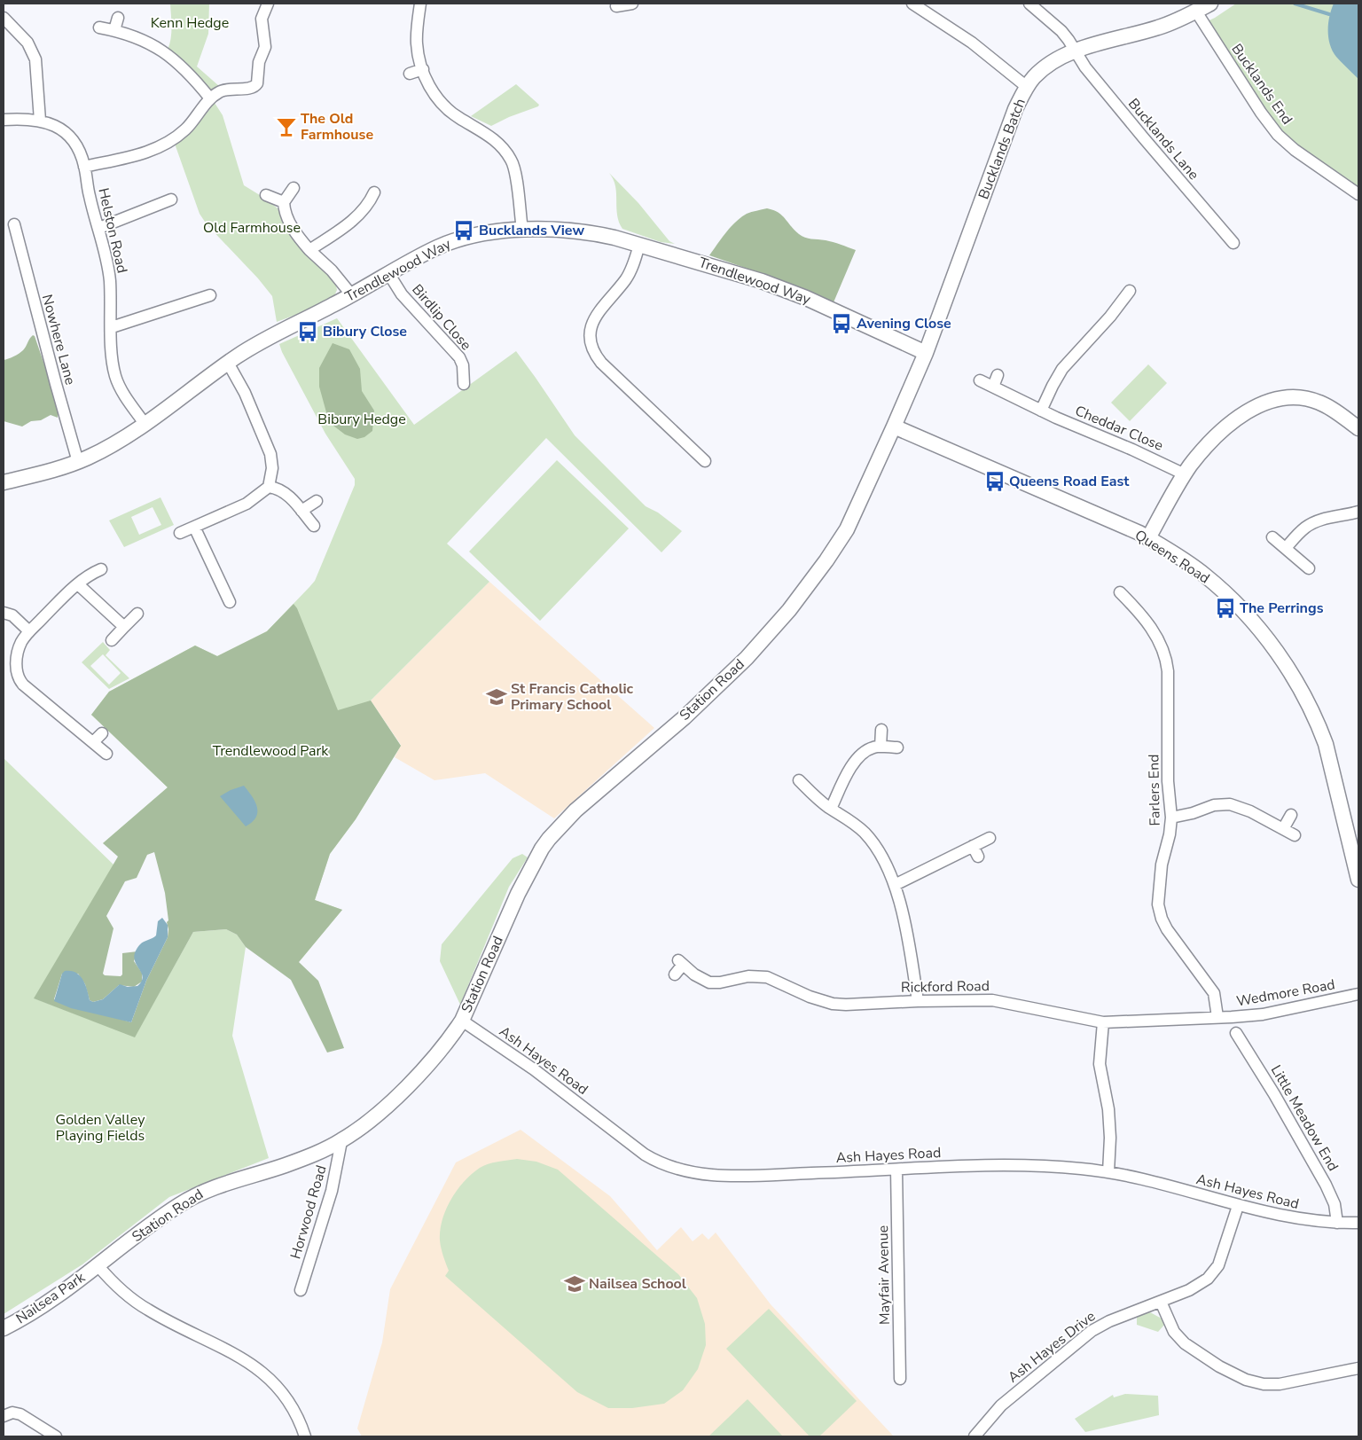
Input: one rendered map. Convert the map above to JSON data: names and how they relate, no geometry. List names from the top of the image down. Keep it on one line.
{"streets":{"street":["Bucklands End","Bucklands Lane","Bucklands Batch","Helston Road","Trendlewood Way","Birdlip Close","Nowhere Lane","Cheddar Close","Queens Road","Station Road","Farlers End","Rickford Road","Wedmore Road","Ash Hayes Road","Little Meadow End","Horwood Road","Mayfair Avenue","Nailsea Park","Ash Hayes Drive"]},"crossings":[["Bucklands End","Bucklands Batch"],["Bucklands Lane","Bucklands Batch"],["Bucklands Batch","Trendlewood Way"],["Bucklands Batch","Station Road"],["Helston Road","Trendlewood Way"],["Trendlewood Way","Birdlip Close"],["Trendlewood Way","Nowhere Lane"],["Trendlewood Way","Station Road"],["Queens Road","Station Road"],["Station Road","Ash Hayes Road"],["Station Road","Horwood Road"],["Station Road","Nailsea Park"],["Farlers End","Rickford Road"],["Farlers End","Wedmore Road"],["Rickford Road","Wedmore Road"],["Ash Hayes Road","Little Meadow End"],["Ash Hayes Road","Mayfair Avenue"],["Ash Hayes Road","Ash Hayes Drive"]],"parks":["Kenn Hedge","Old Farmhouse","Bibury Hedge","Trendlewood Park","Golden Valley Playing Fields"],"places":{"bar":["The Old Farmhouse"],"bus stop":["Bucklands View","Avening Close","Bibury Close","Queens Road East","The Perrings"],"school or university":["St Francis Catholic Primary School","Nailsea School"]}}
